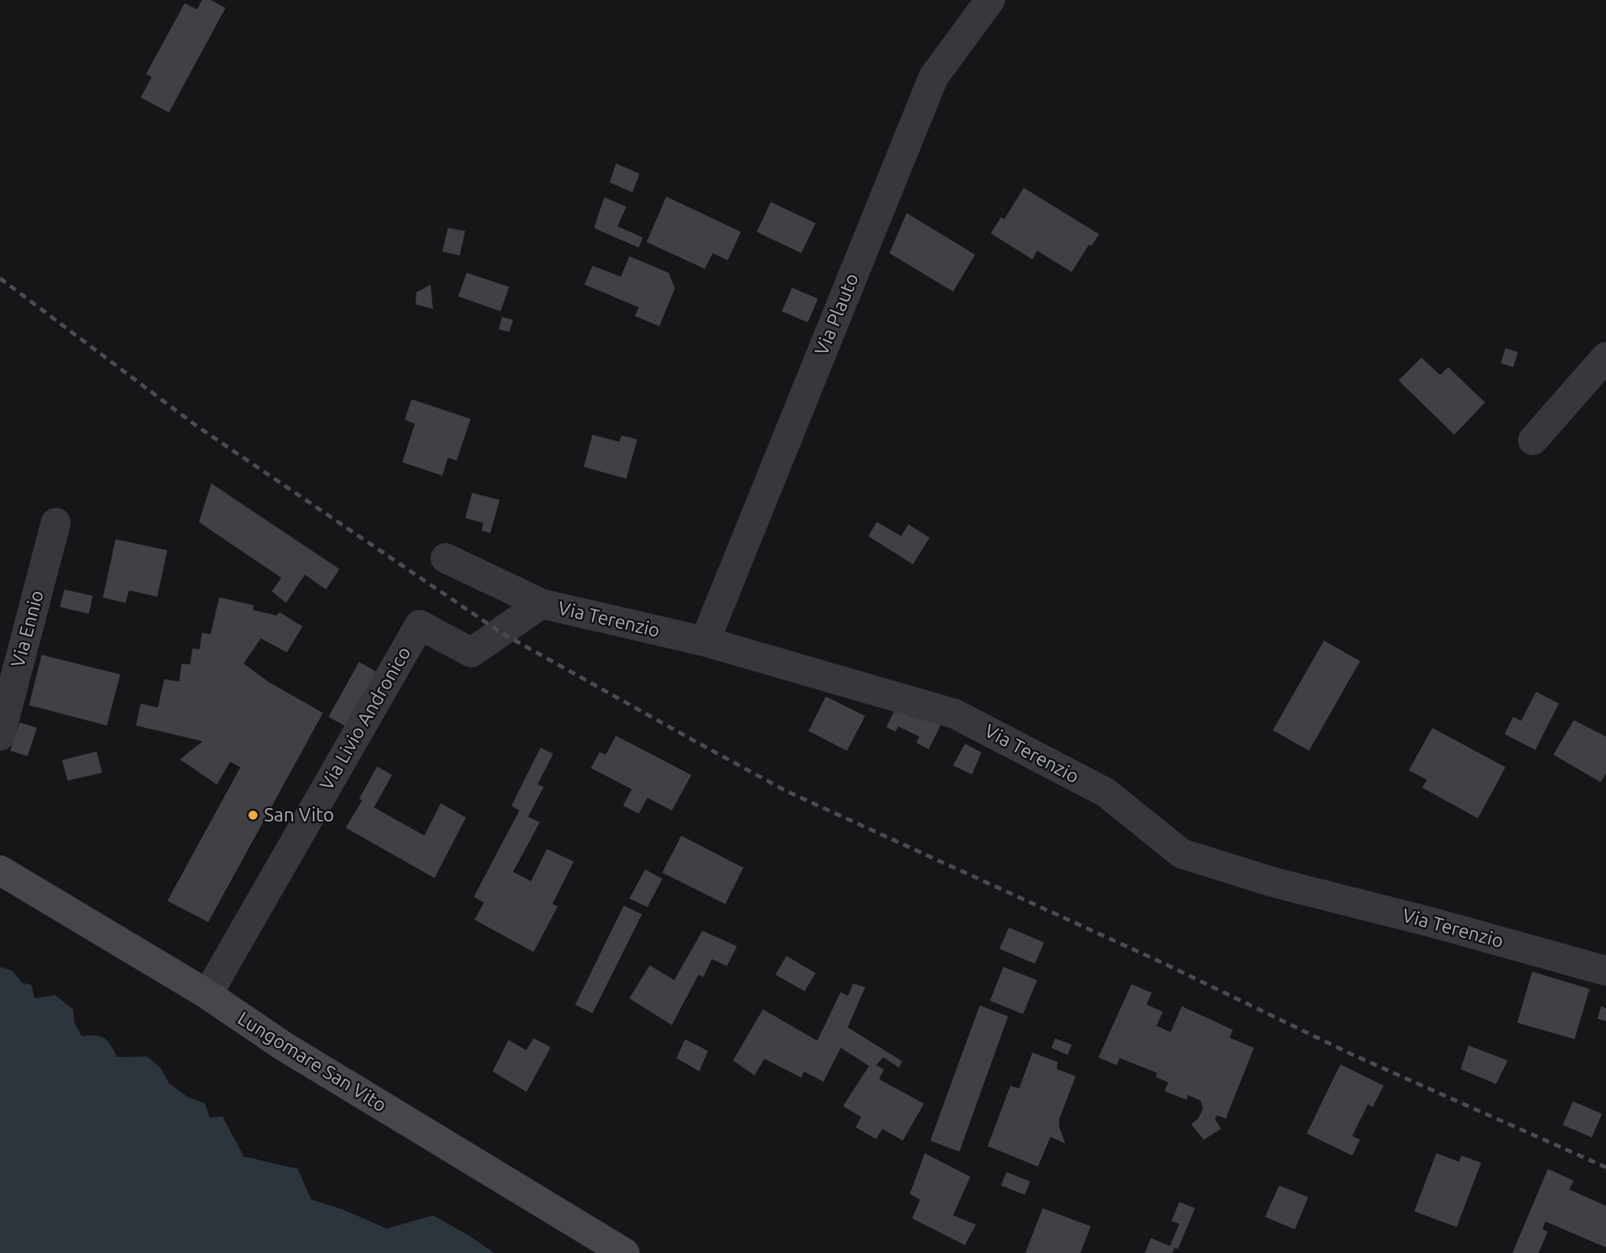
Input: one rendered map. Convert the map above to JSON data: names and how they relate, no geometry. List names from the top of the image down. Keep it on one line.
{"streets":{"main road":["Lungomare San Vito"],"street":["Via Plauto","Via Terenzio","Via Ennio","Via Livio Andronico"]},"crossings":[["Via Plauto","Via Terenzio"],["Via Terenzio","Via Livio Andronico"],["Via Livio Andronico","Lungomare San Vito"]],"places":["San Vito"]}
